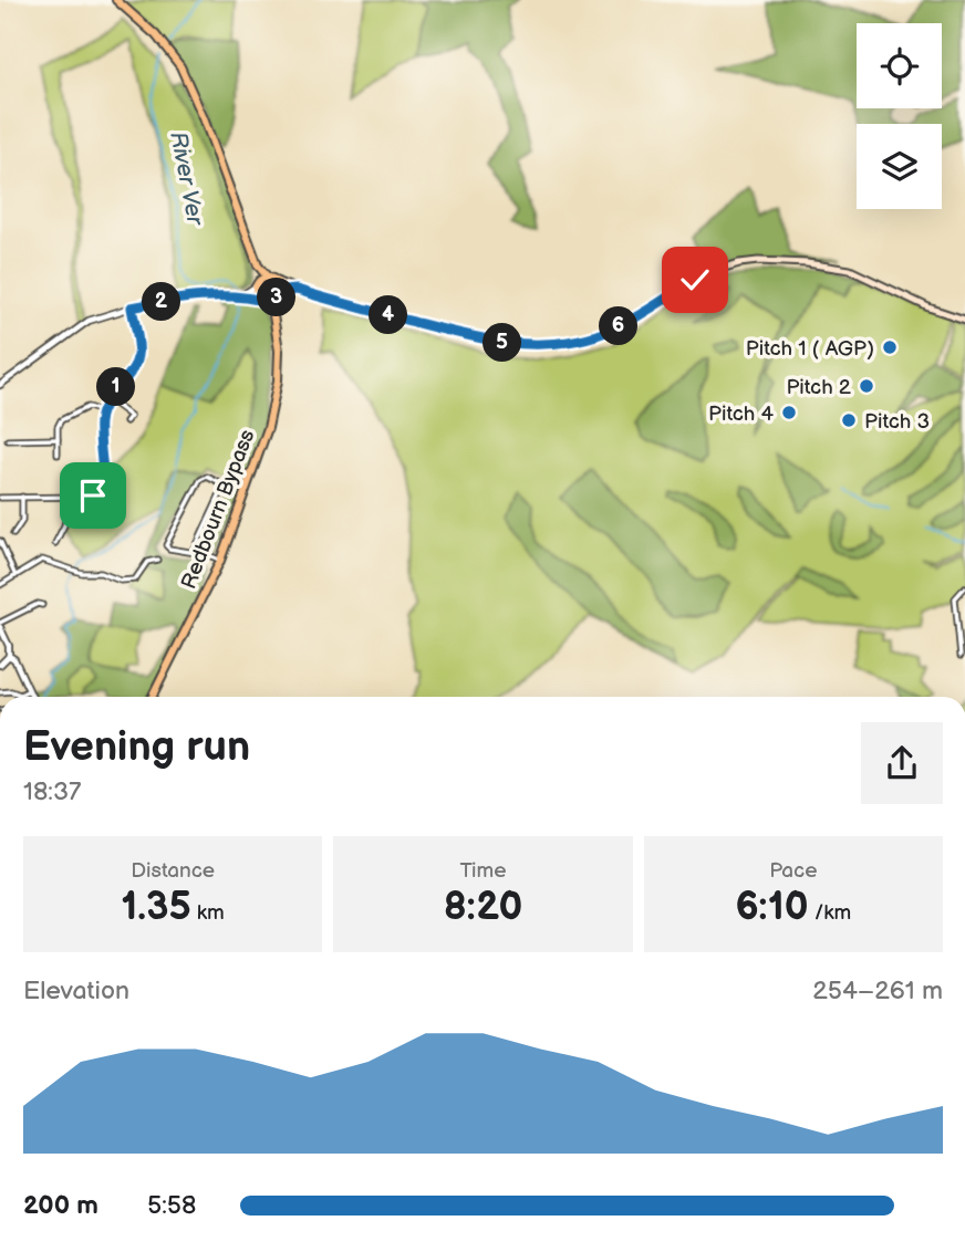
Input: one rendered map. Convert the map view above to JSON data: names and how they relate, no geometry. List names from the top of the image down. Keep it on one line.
{"streets":{"main road":["Redbourn Bypass"]},"water":["River Ver"],"places":["Pitch 1 ( AGP)","Pitch 2","Pitch 4","Pitch 3"],"page":{"pins":["3","2","4","6","5","1"],"heading":["Evening run","18:37"],"stats":[["Distance","1.35 km"],["Time","8:20"],["Pace","6:10 /km"]],"chart":["Elevation","254–261 m"],"list":[{"name":"200 m","note":"5:58"}]}}
